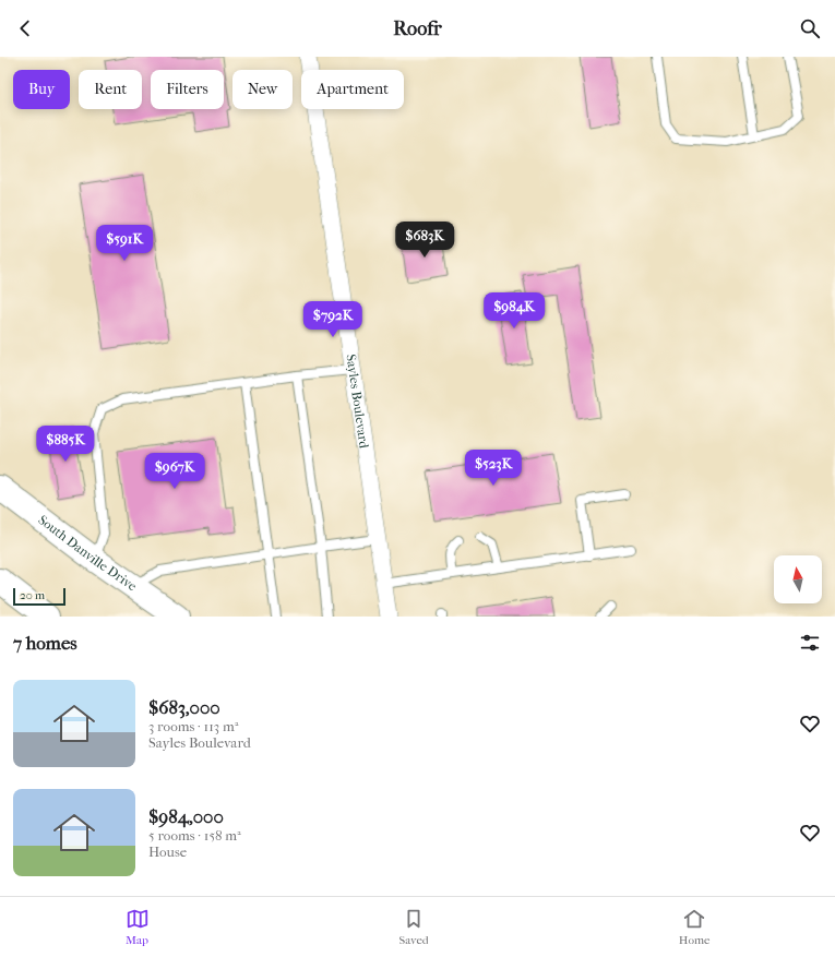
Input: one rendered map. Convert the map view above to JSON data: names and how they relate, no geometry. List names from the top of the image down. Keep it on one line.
{"streets":{"main road":["South Danville Drive"],"street":["Sayles Boulevard"]},"scale_bar":"20 m","north":"top","page":{"header":"Roofr","chip":["Buy","Rent","Filters","New","Apartment"],"price":["$683K","$591K","$984K","$792K","$885K","$523K","$967K"],"scale":"20 m","heading":"7 homes","list":[{"name":"$683,000","note":"3 rooms · 113 m² · Sayles Boulevard"},{"name":"$984,000","note":"5 rooms · 158 m² · House"}],"tabs":["Map","Saved","Home"]}}
